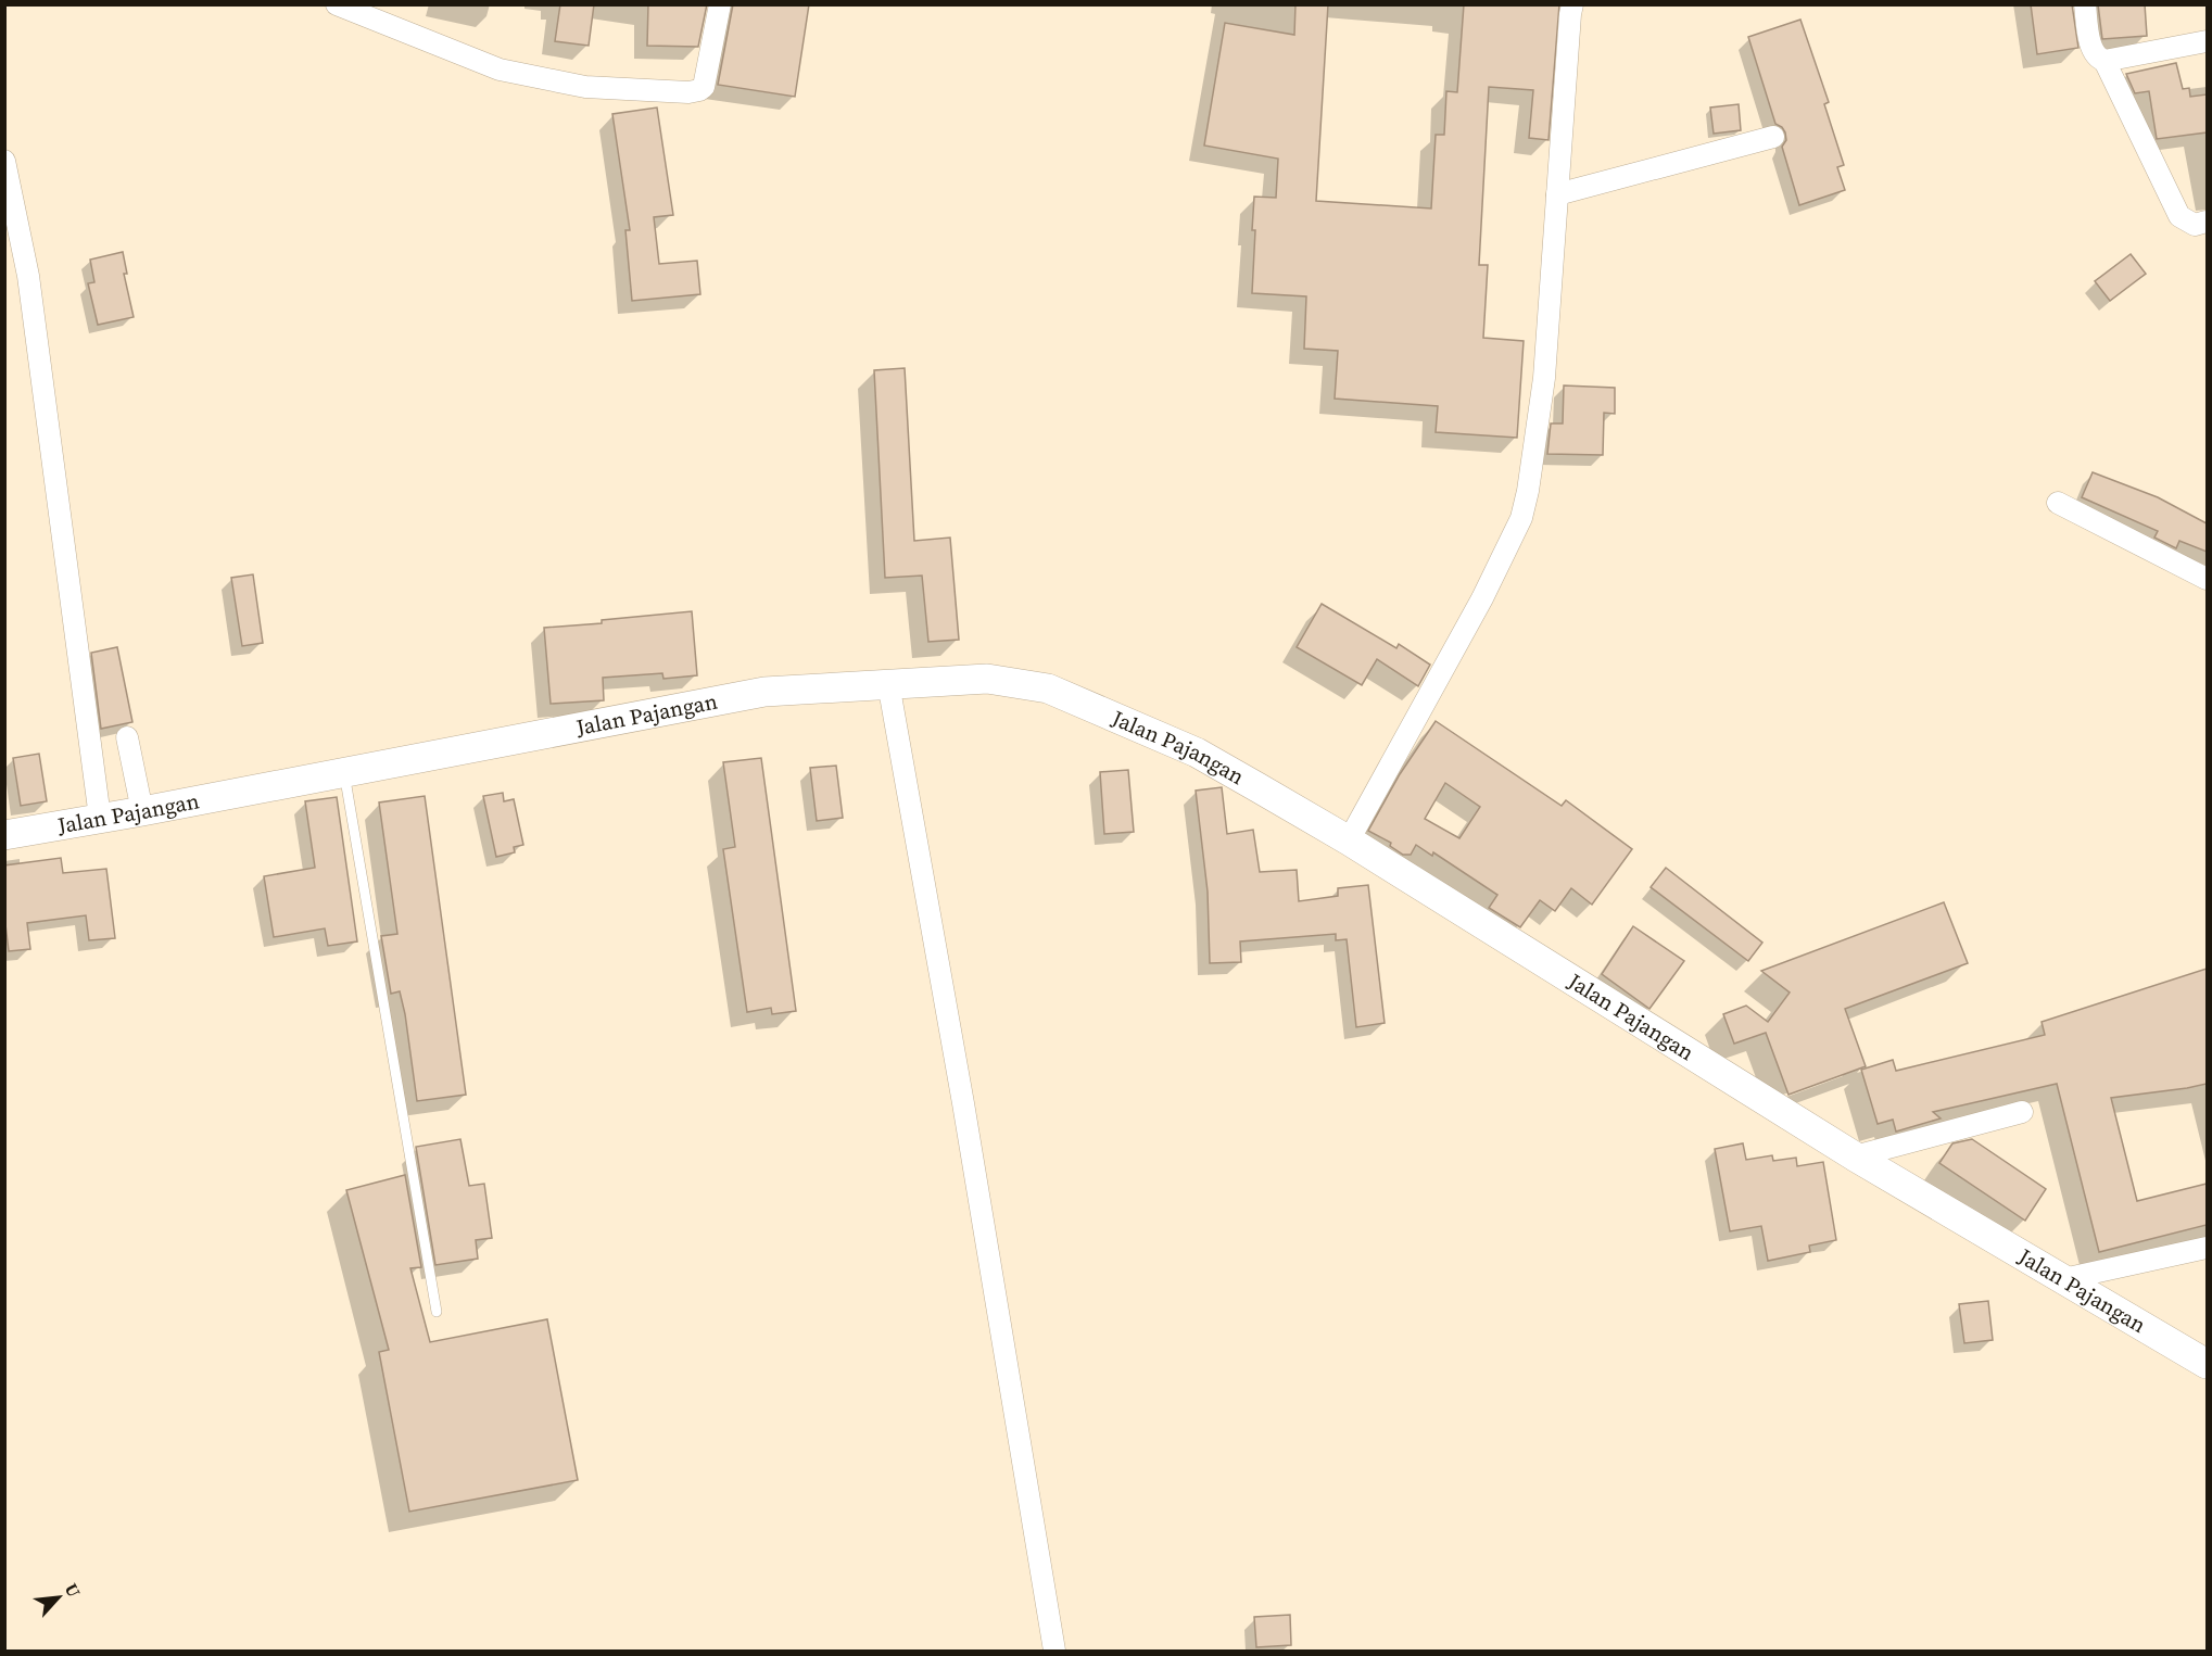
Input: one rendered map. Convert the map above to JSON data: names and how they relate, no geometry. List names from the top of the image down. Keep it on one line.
{"streets":{"main road":["Jalan Pajangan"]},"north":"top right"}
